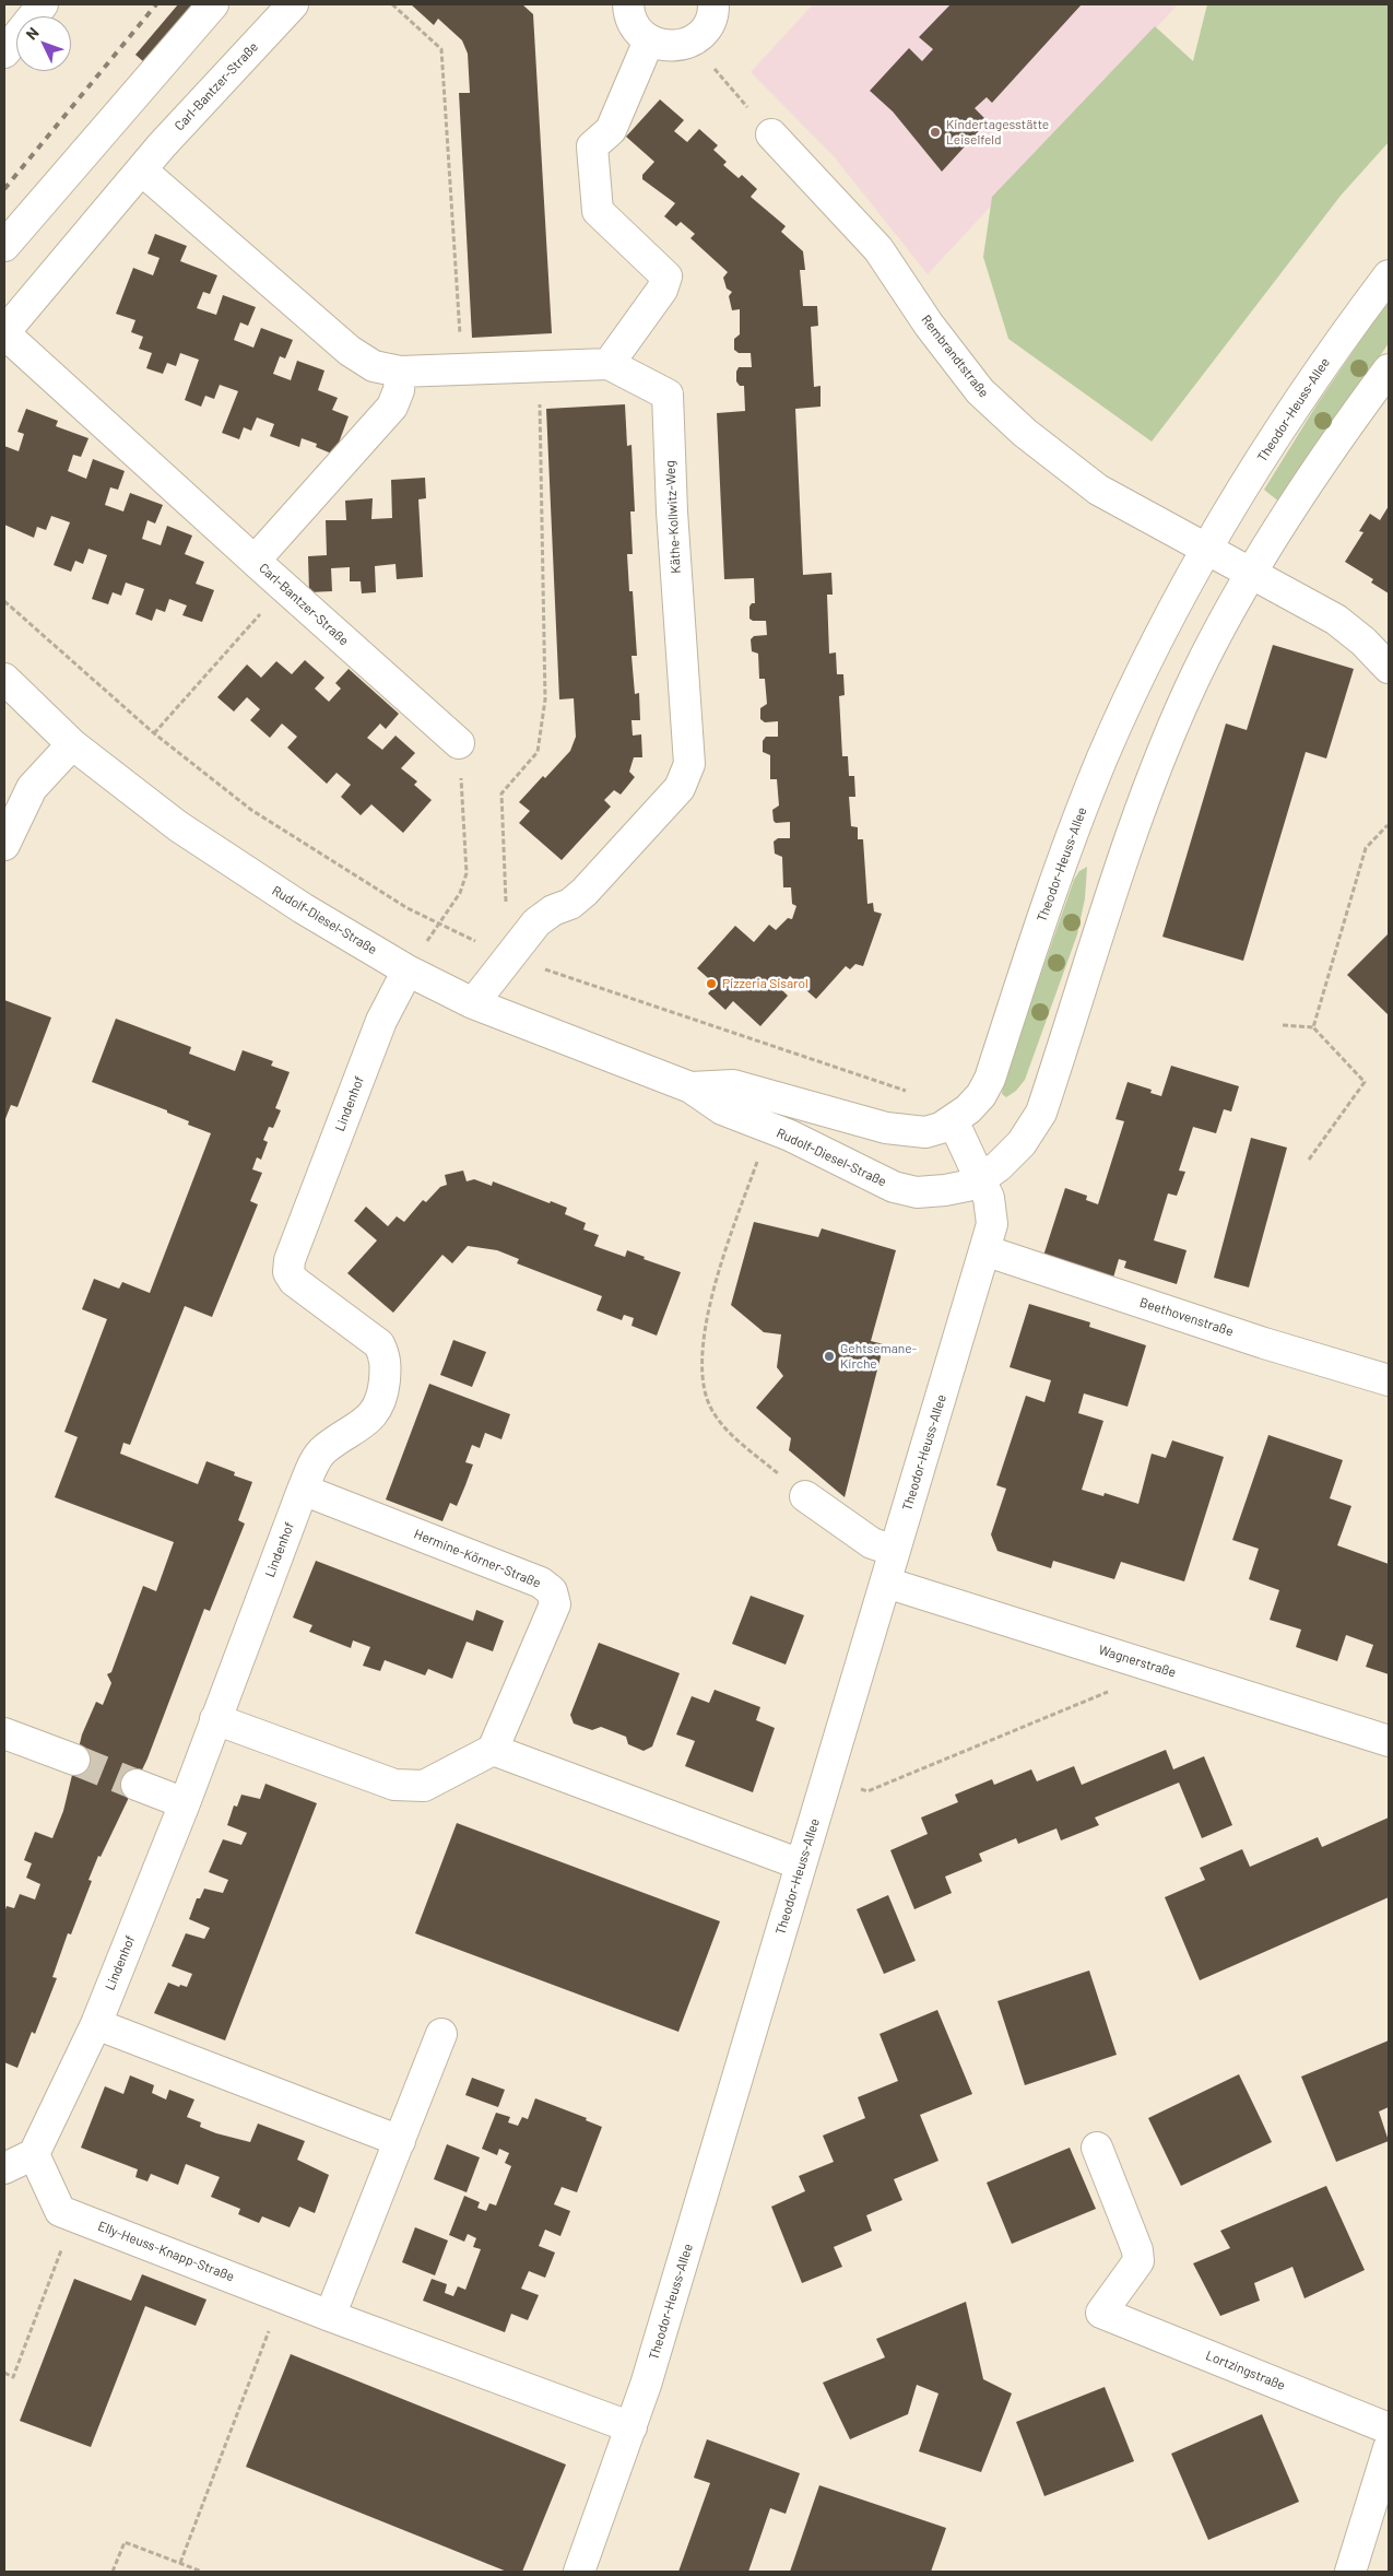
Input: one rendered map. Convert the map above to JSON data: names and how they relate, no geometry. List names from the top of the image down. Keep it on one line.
{"streets":{"street":["Carl-Bantzer-Straße","Rembrandtstraße","Theodor-Heuss-Allee","Käthe-Kollwitz-Weg","Rudolf-Diesel-Straße","Lindenhof","Beethovenstraße","Hermine-Körner-Straße","Wagnerstraße","Elly-Heuss-Knapp-Straße","Lortzingstraße"]},"crossings":[["Rembrandtstraße","Theodor-Heuss-Allee"],["Theodor-Heuss-Allee","Rudolf-Diesel-Straße"],["Theodor-Heuss-Allee","Beethovenstraße"],["Theodor-Heuss-Allee","Wagnerstraße"],["Theodor-Heuss-Allee","Elly-Heuss-Knapp-Straße"],["Käthe-Kollwitz-Weg","Rudolf-Diesel-Straße"],["Rudolf-Diesel-Straße","Lindenhof"],["Lindenhof","Hermine-Körner-Straße"],["Lindenhof","Elly-Heuss-Knapp-Straße"]],"places":["Kindertagesstätte Leiselfeld","Pizzeria Sisarol","Gehtsemane- Kirche"],"north":"top left"}
